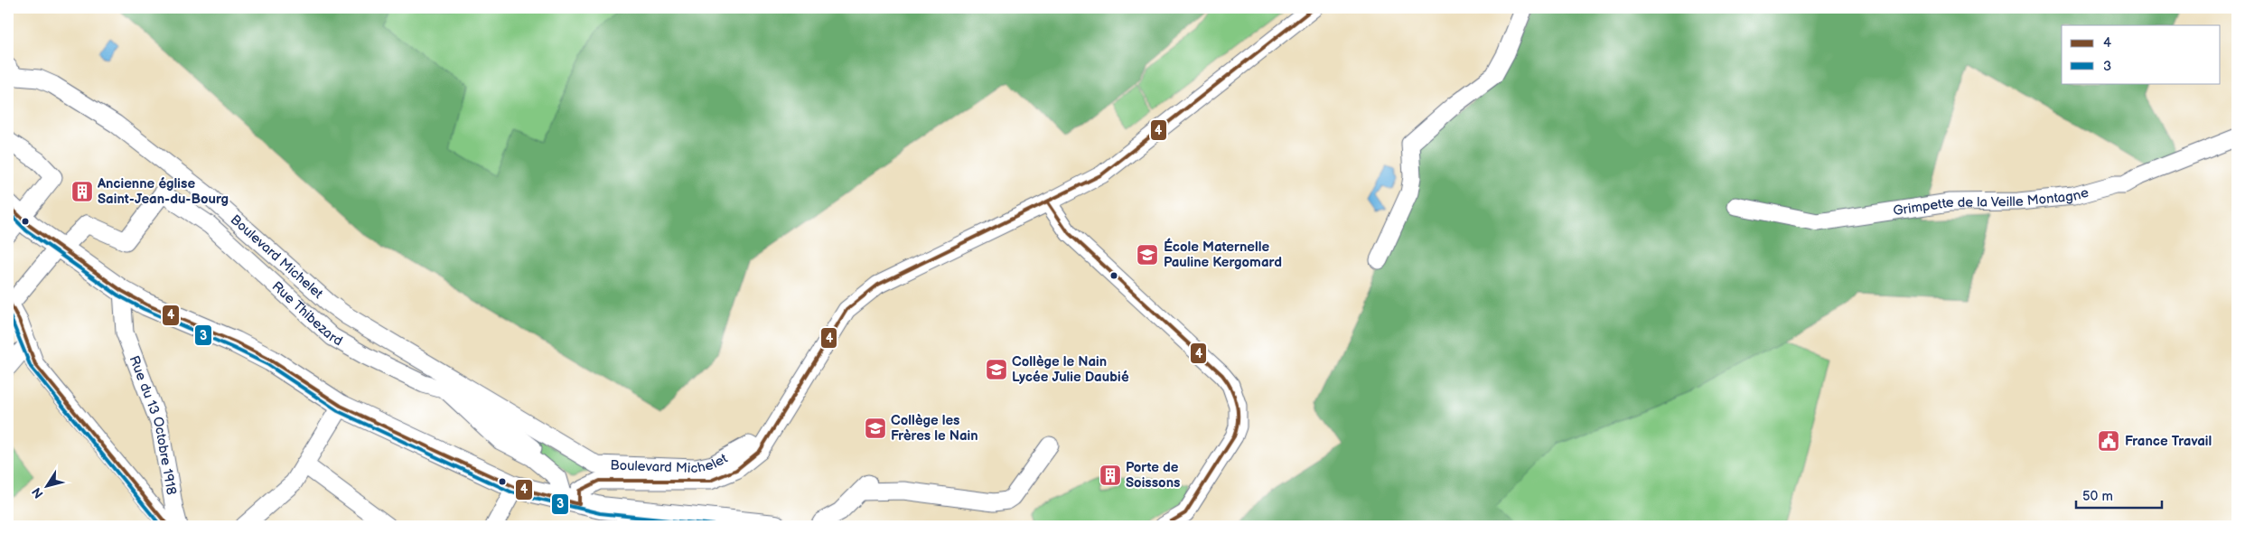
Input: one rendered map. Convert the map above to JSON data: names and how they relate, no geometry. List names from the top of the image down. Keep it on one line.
{"streets":{"street":["Grimpette de la Veille Montagne","Boulevard Michelet","Rue Thibezard","Rue du 13 Octobre 1918"]},"crossings":[["Boulevard Michelet","Rue Thibezard"]],"places":{"building":["Ancienne église Saint-Jean-du-Bourg","Porte de Soissons"],"school or university":["École Maternelle Pauline Kergomard","Collège le Nain Lycée Julie Daubié","Collège les Frères le Nain"],"public building":["France Travail"]},"lines":["transit line 4","transit line 3"],"legend":["4","3"],"scale_bar":"50 m","north":"bottom left"}
